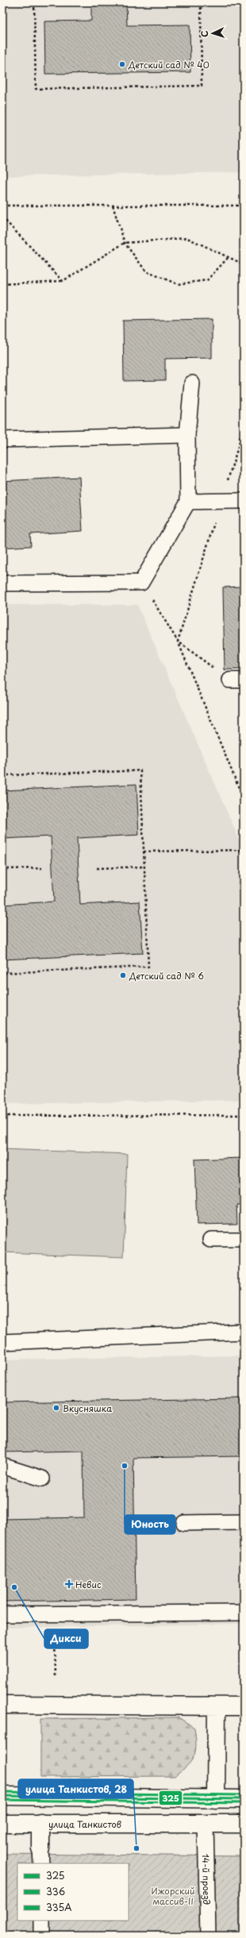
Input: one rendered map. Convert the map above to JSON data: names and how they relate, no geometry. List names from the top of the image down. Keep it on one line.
{"streets":{"main road":["улица Танкистов"],"lane":["14-й проезд"]},"crossings":[["улица Танкистов","14-й проезд"]],"parks":["Ижорский массив-II"],"places":{"other":["Детский сад № 40","Детский сад № 6","Вкусняшка","Юность","Дикси","улица Танкистов, 28"],"health":["Невис"]},"lines":["transit line 335А","transit line 325","transit line 336"],"legend":["325","336","335А"],"north":"left"}
